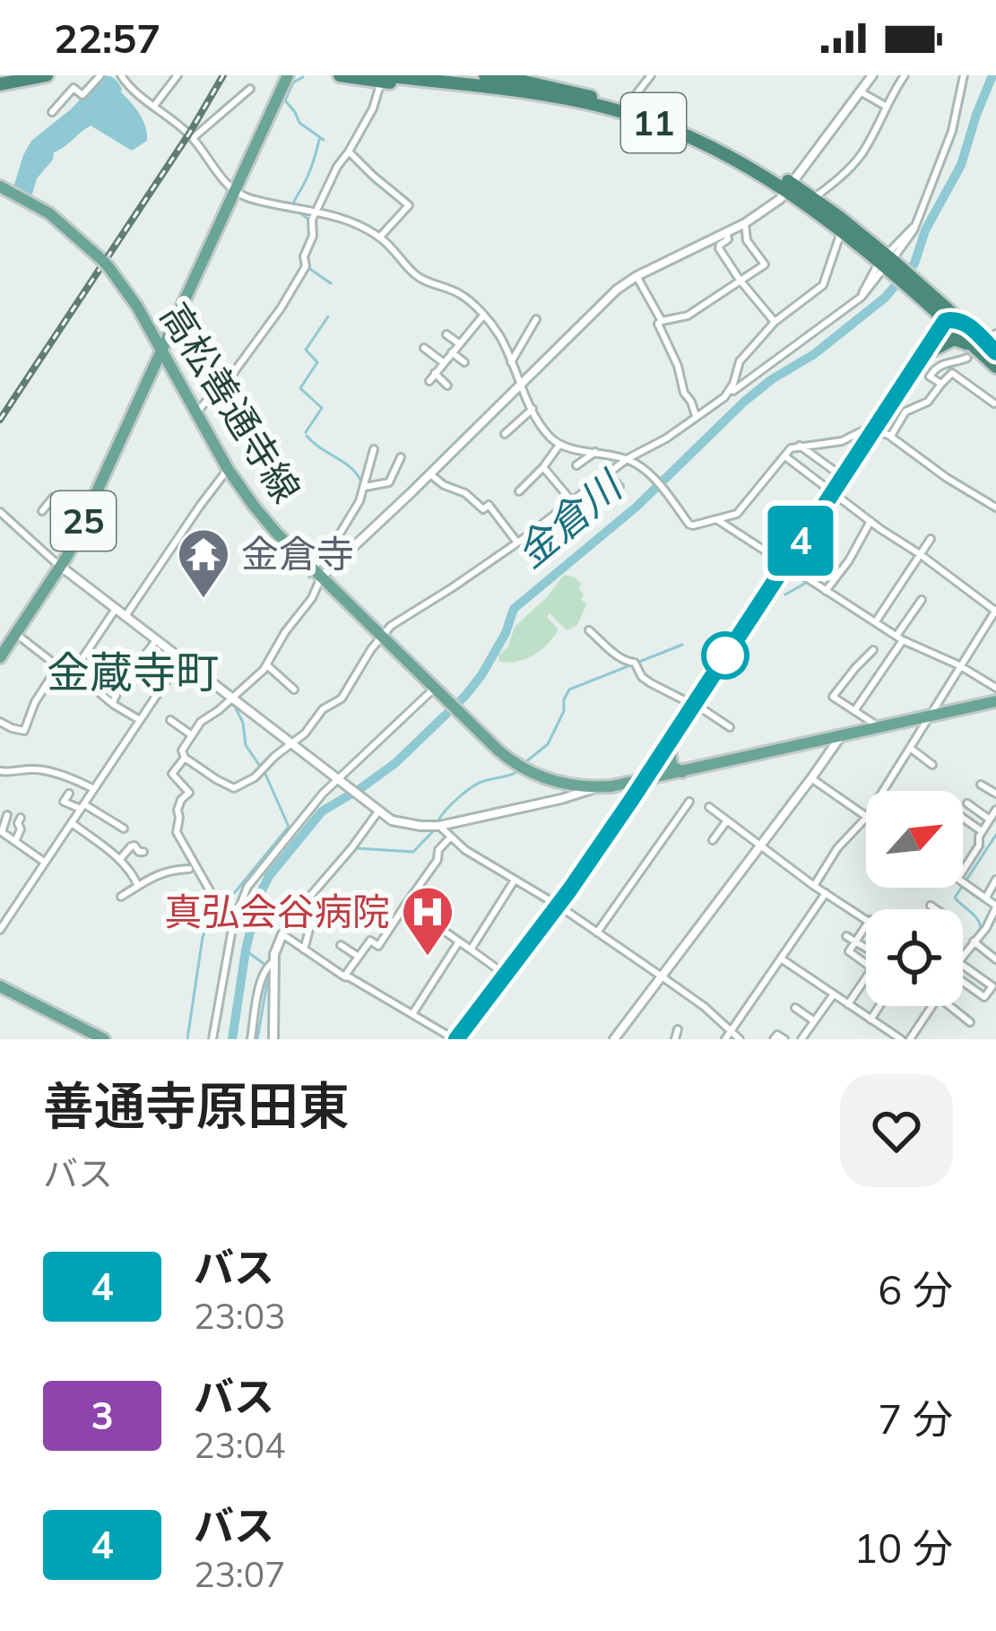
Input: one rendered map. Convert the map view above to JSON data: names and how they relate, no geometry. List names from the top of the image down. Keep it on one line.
{"streets":{"highway":["11"],"main road":["高松善通寺線","25"]},"crossings":[["高松善通寺線","25"]],"districts":["金蔵寺町"],"water":["金倉川"],"places":{"temple":["金倉寺"],"hospital":["真弘会谷病院"]},"lines":["bus line 4"],"north":"top right","page":{"status":"22:57","on_map":"4","heading":["善通寺原田東","バス"],"list":[{"mark":"4","name":"バス","note":"23:03","value":"6 分"},{"mark":"3","name":"バス","note":"23:04","value":"7 分"},{"mark":"4","name":"バス","note":"23:07","value":"10 分"}]}}
